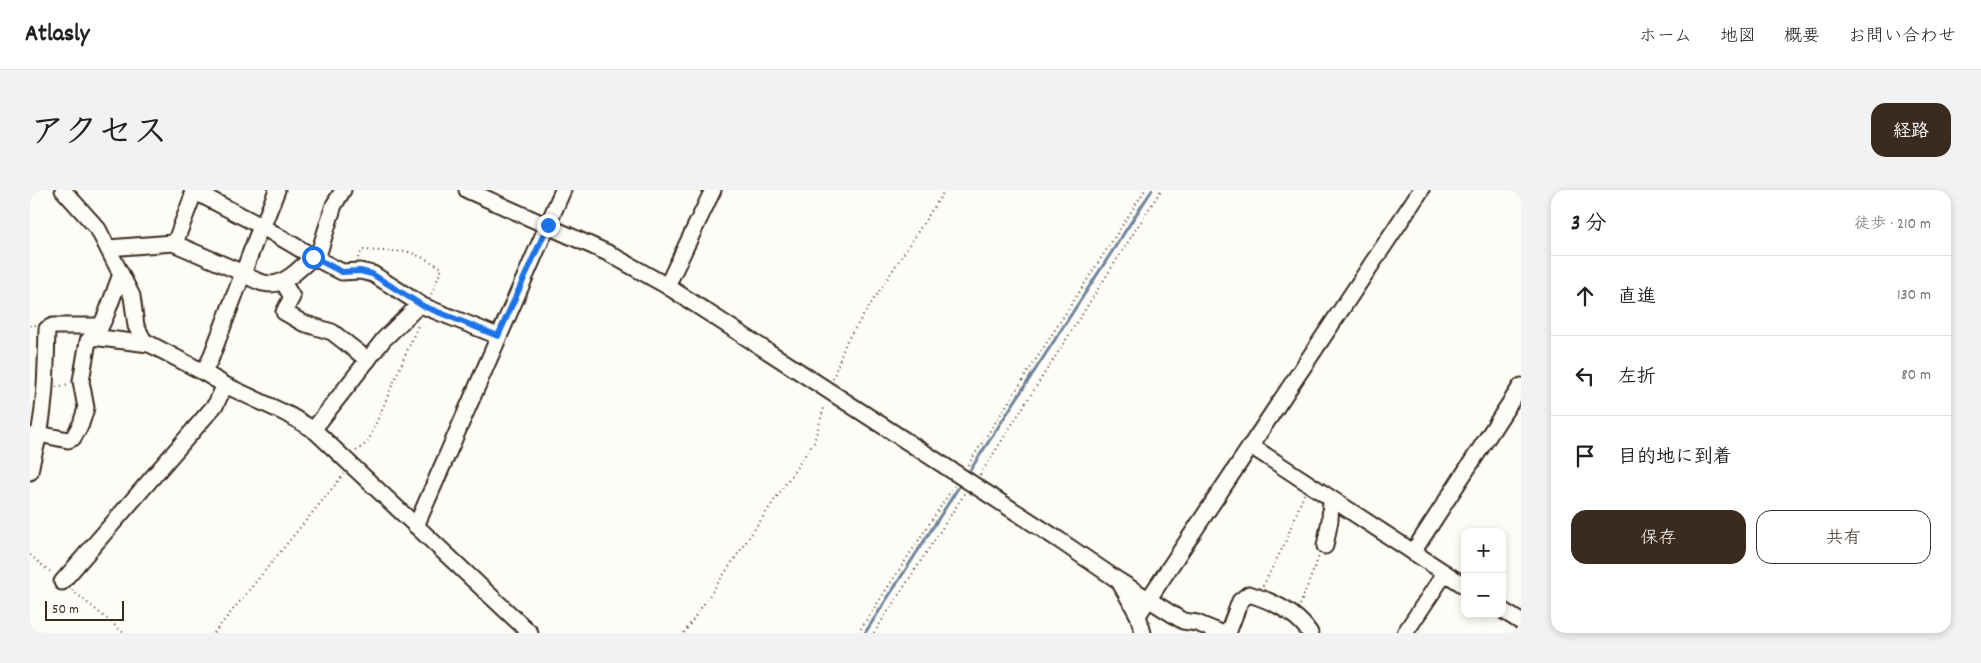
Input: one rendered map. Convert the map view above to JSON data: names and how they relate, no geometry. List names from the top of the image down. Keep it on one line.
{"scale_bar":"50 m","page":{"header":"Atlasly","nav":["ホーム","地図","概要","お問い合わせ"],"title":"アクセス","buttons":["経路",["保存","共有"]],"heading":["3 分","徒歩 · 210 m"],"list":[["直進","130 m"],["左折","80 m"],"目的地に到着"],"map_buttons":["+","−"],"scale":"50 m"}}
